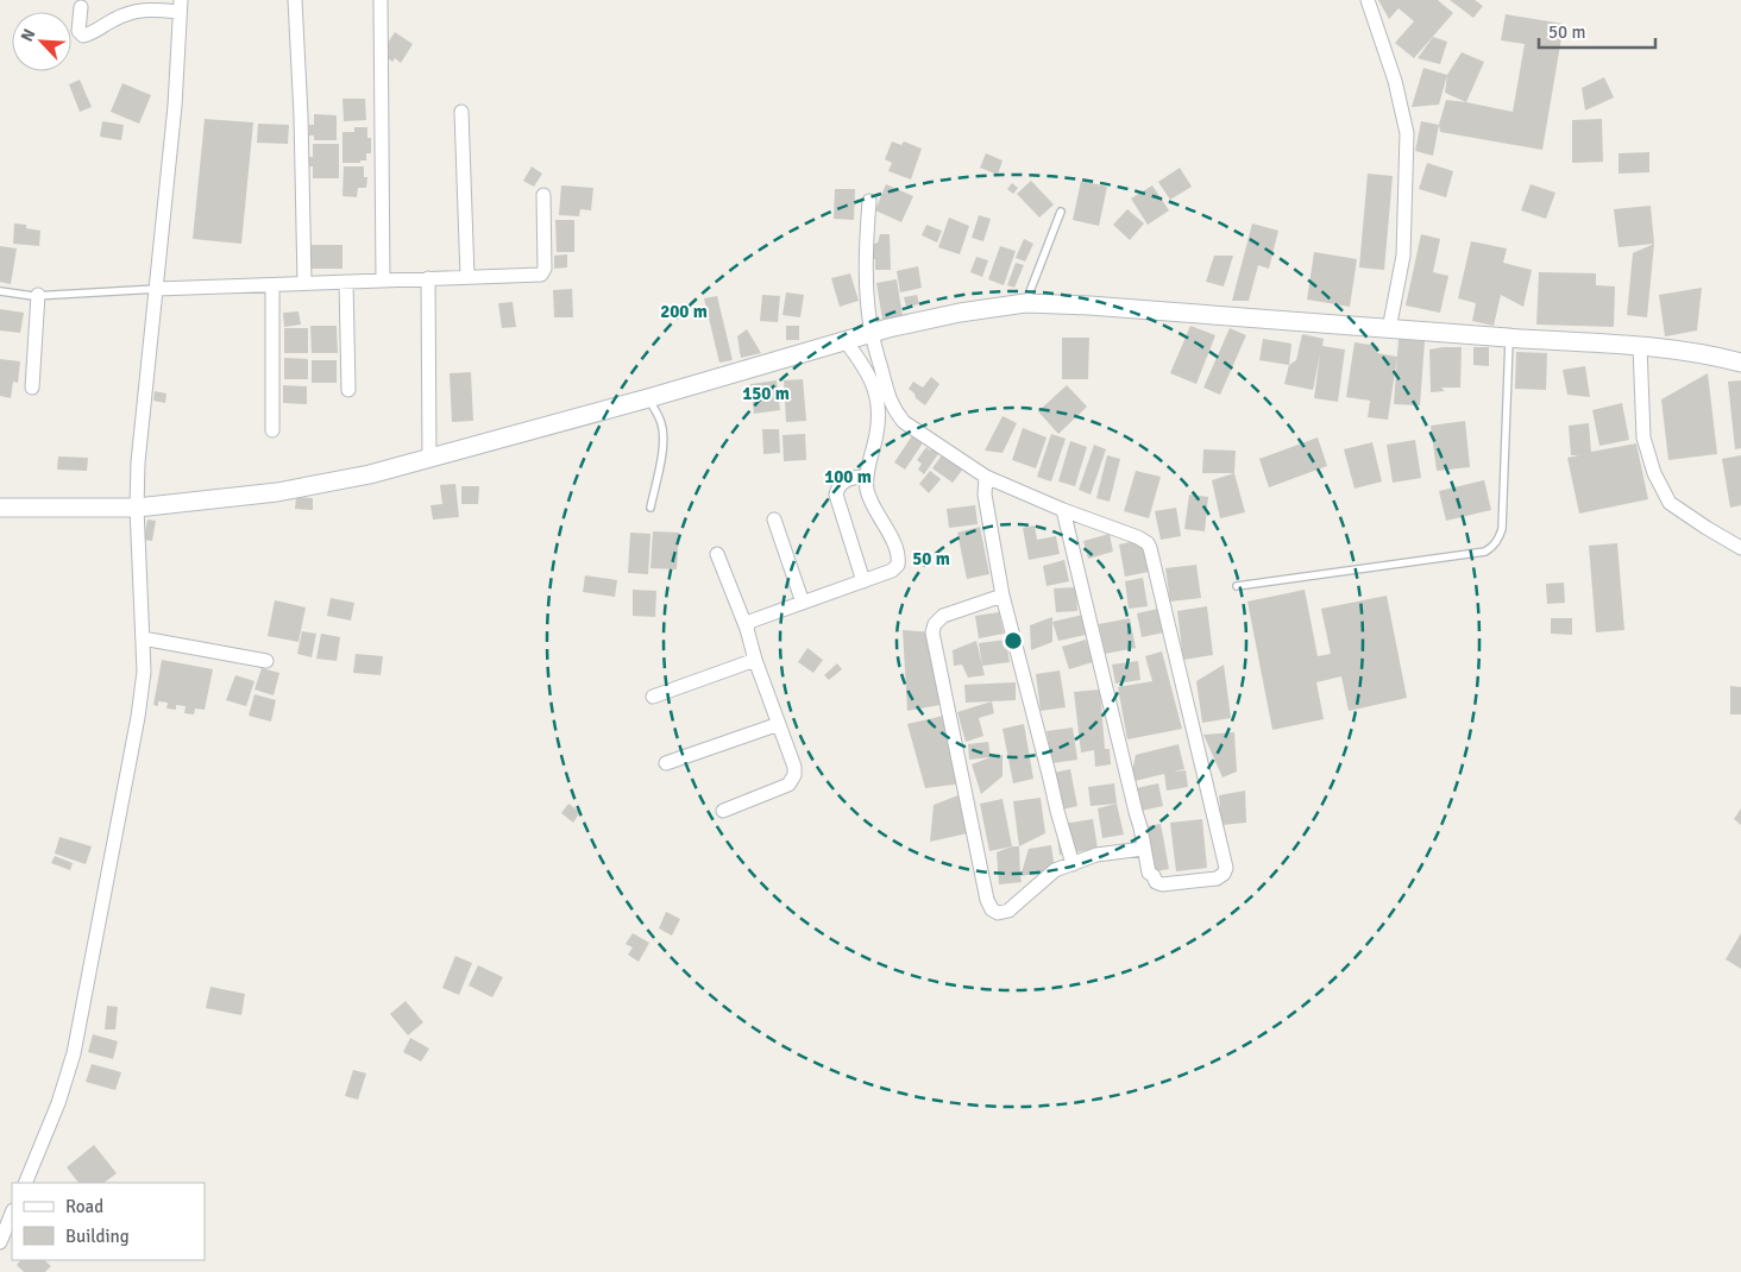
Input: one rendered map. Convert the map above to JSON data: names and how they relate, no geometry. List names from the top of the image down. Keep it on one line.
{"legend":["Road","Building"],"scale_bar":"50 m","north":"top left","rings":["200 m","150 m","100 m","50 m"]}
